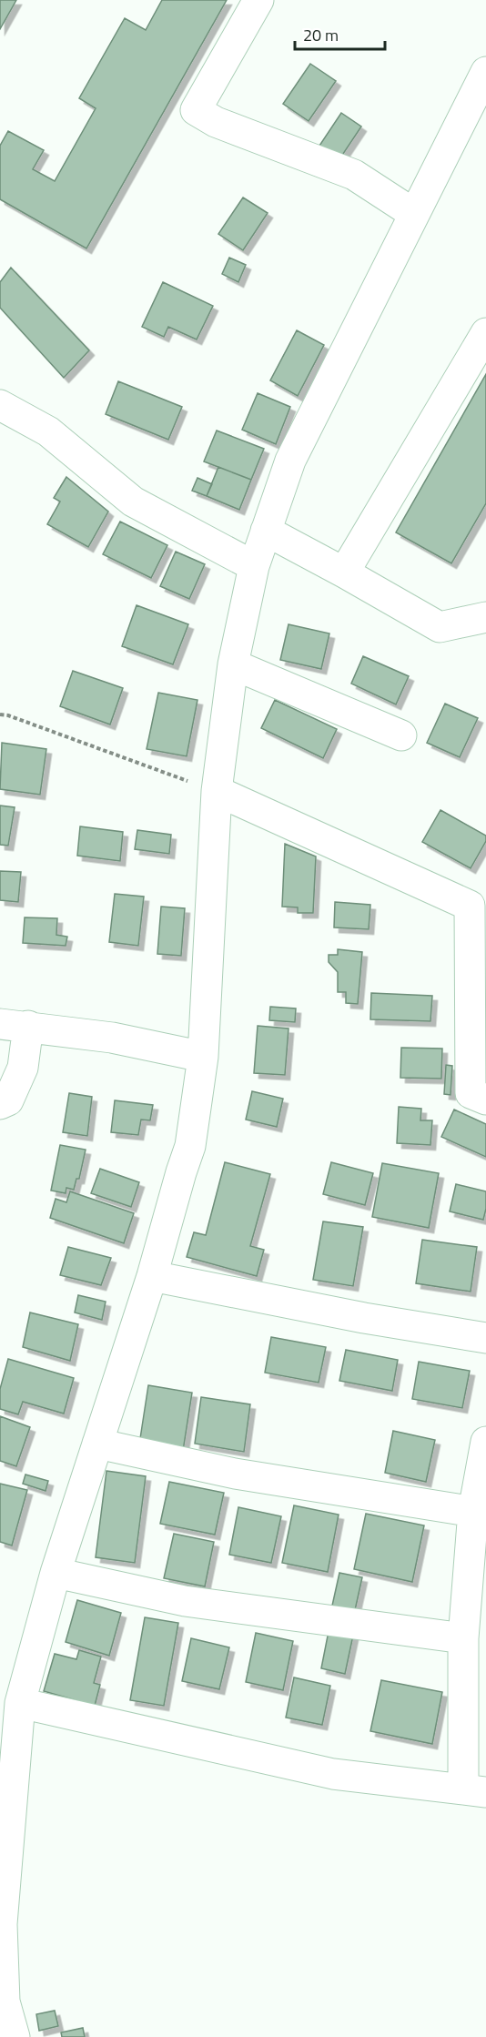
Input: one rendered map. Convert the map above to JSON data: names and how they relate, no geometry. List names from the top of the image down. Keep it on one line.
{"scale_bar":"20 m"}
